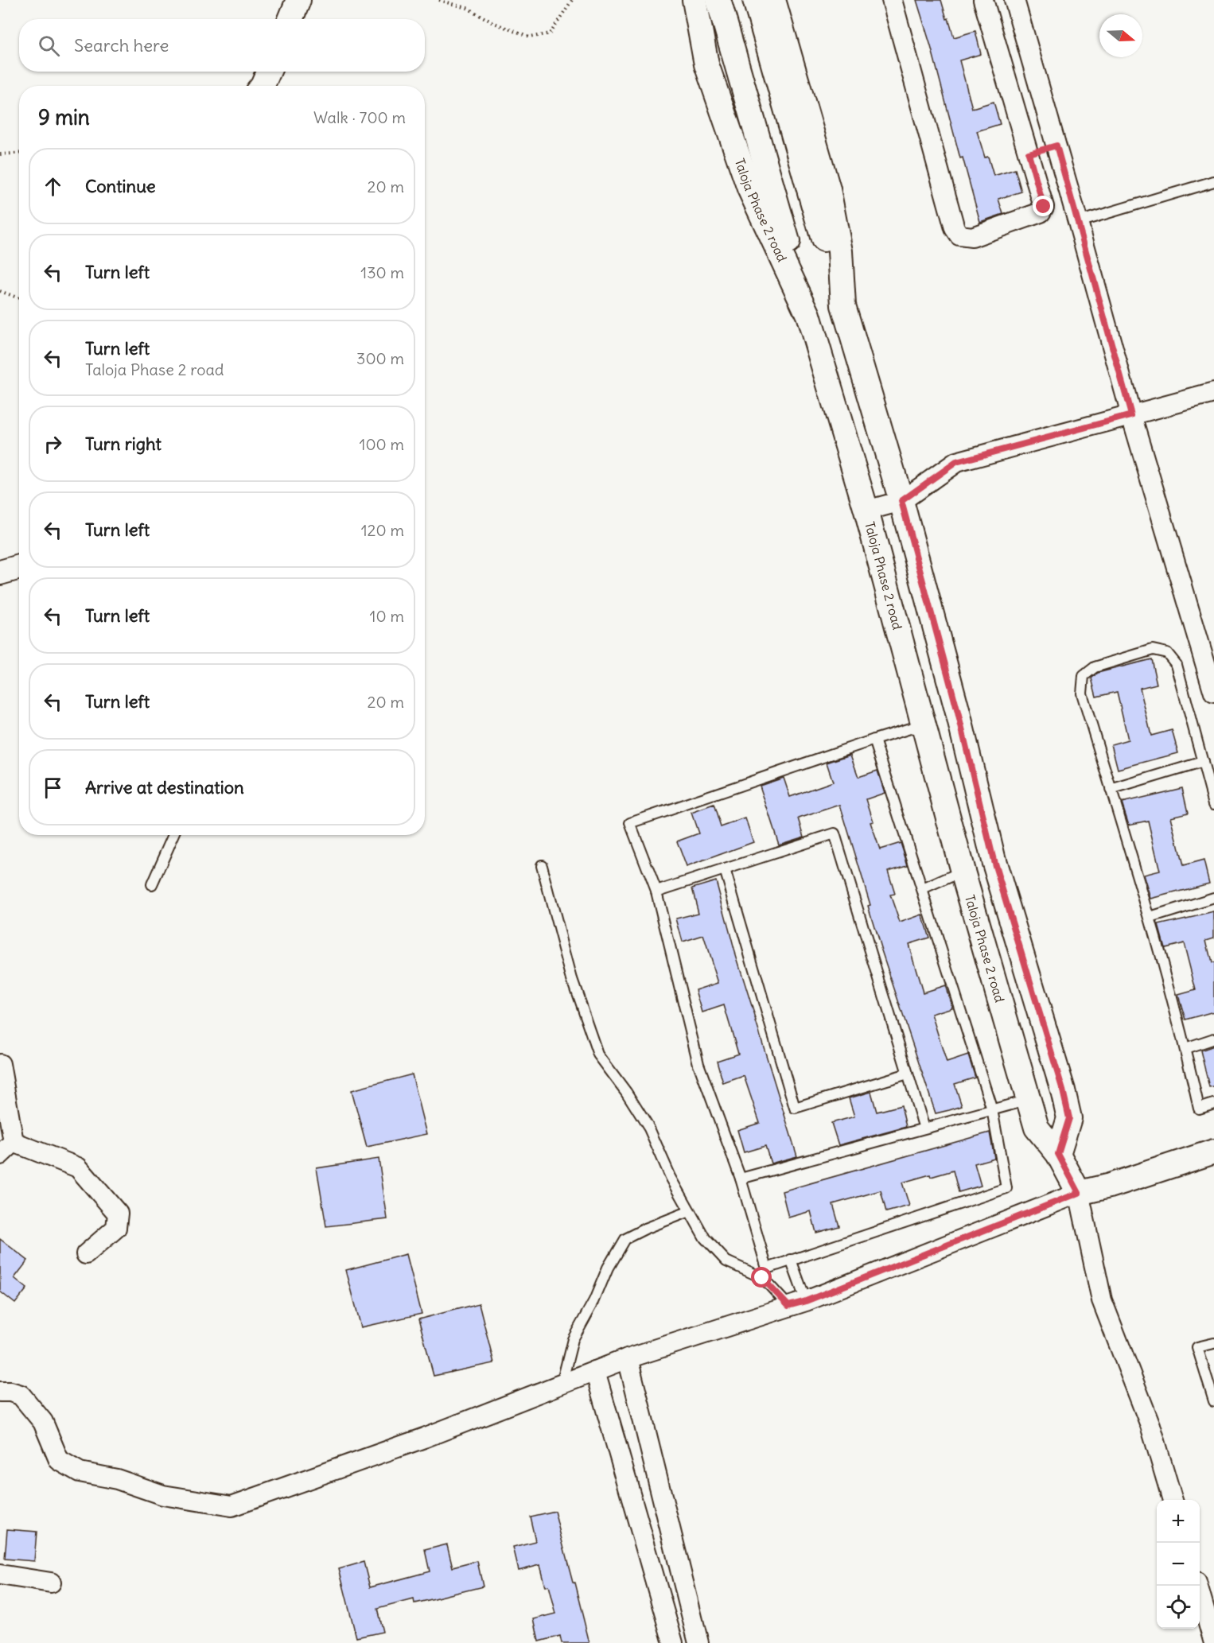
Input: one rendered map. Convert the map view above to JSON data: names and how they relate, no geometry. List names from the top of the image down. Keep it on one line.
{"streets":{"street":["Taloja Phase 2 road"]},"north":"right","page":{"search":"Search here","heading":["9 min","Walk · 700 m"],"list":[["Continue","20 m"],["Turn left","130 m"],["Turn left","Taloja Phase 2 road","300 m"],["Turn right","100 m"],["Turn left","120 m"],["Turn left","10 m"],["Turn left","20 m"],"Arrive at destination"],"map_buttons":["+","−"]}}
